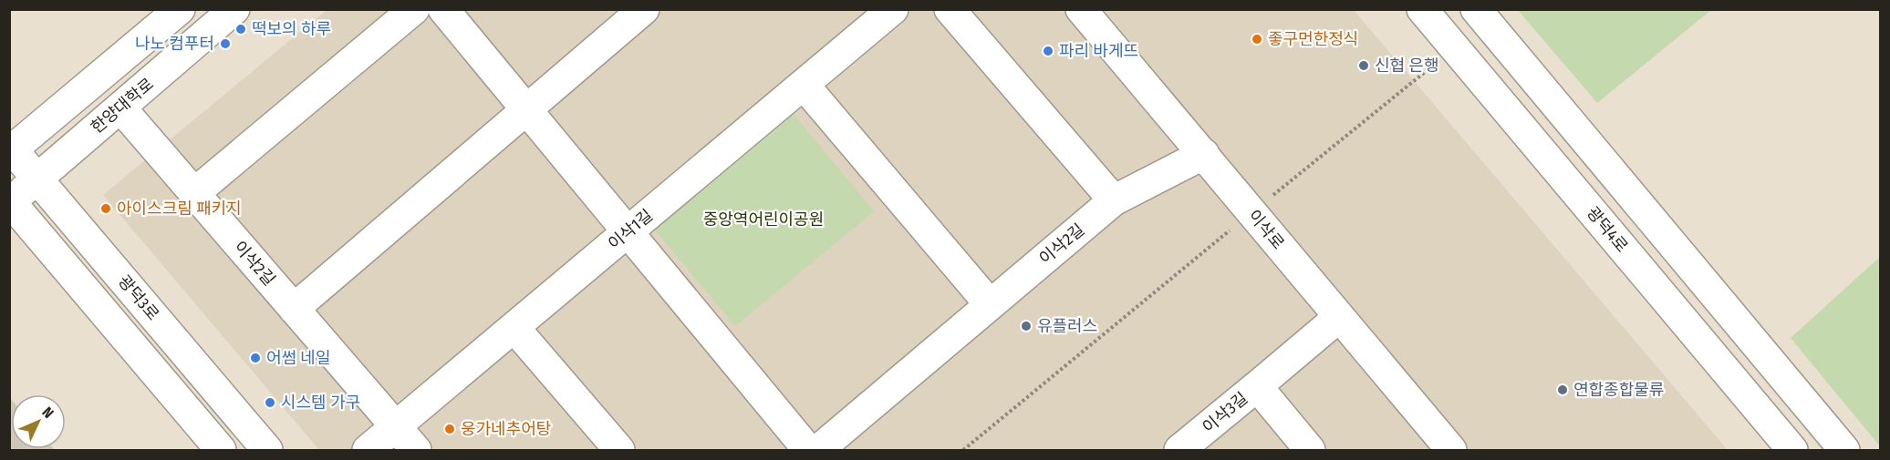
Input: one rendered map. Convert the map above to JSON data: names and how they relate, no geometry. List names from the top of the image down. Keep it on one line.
{"streets":{"street":["한양대학로","이삭1길","이삭로","광덕4로","이삭2길","광덕3로","이삭3길"]},"crossings":[["한양대학로","이삭2길"],["한양대학로","광덕3로"],["이삭1길","이삭2길"],["이삭로","이삭2길"]],"parks":["중앙역어린이공원"],"places":["떡보의 하루","좋구먼한정식","나노 컴푸터","파리 바게뜨","신협 은행","아이스크림 패키지","유플러스","어썸 네일","연합종합물류","시스템 가구","웅가네추어탕"],"north":"top right"}
